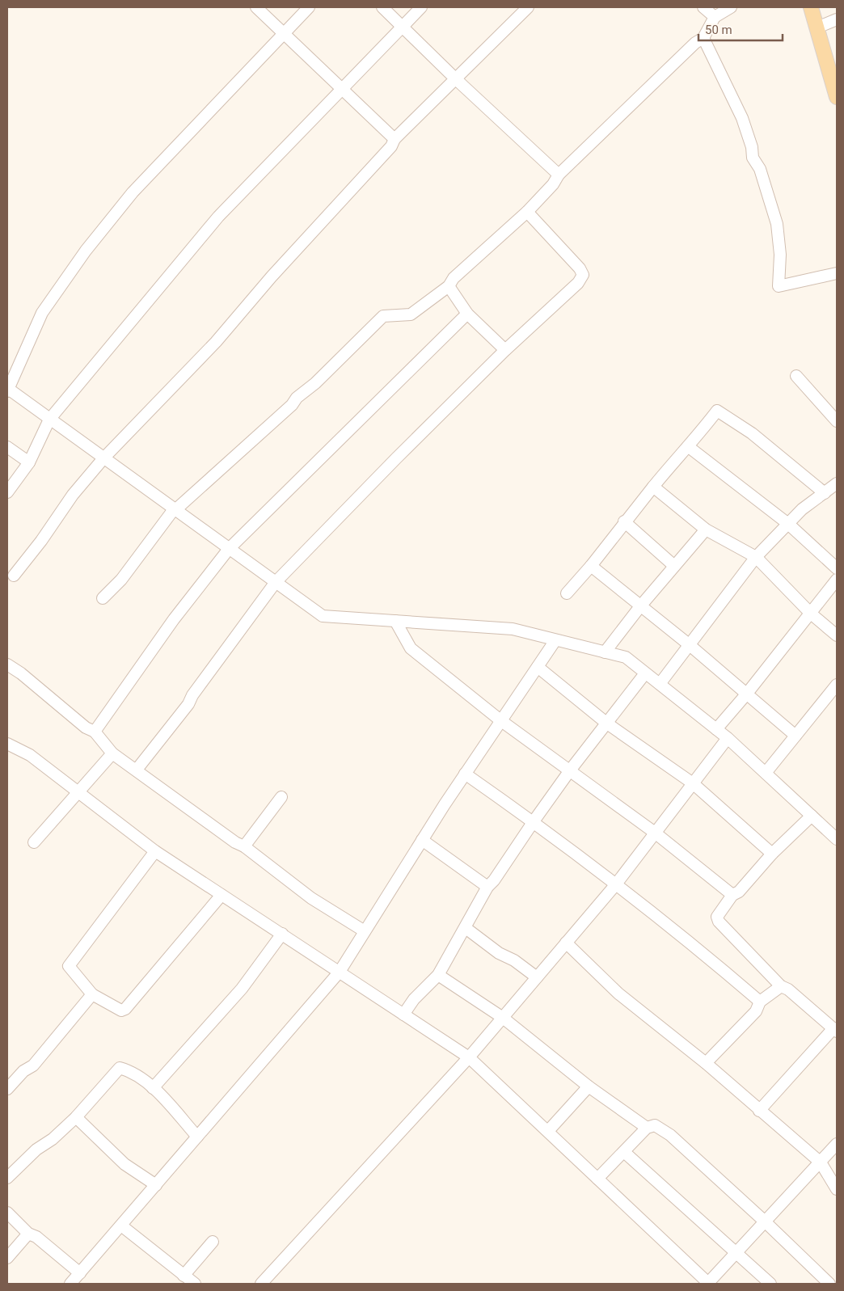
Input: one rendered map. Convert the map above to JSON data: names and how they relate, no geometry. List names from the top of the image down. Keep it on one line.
{"scale_bar":"50 m"}
